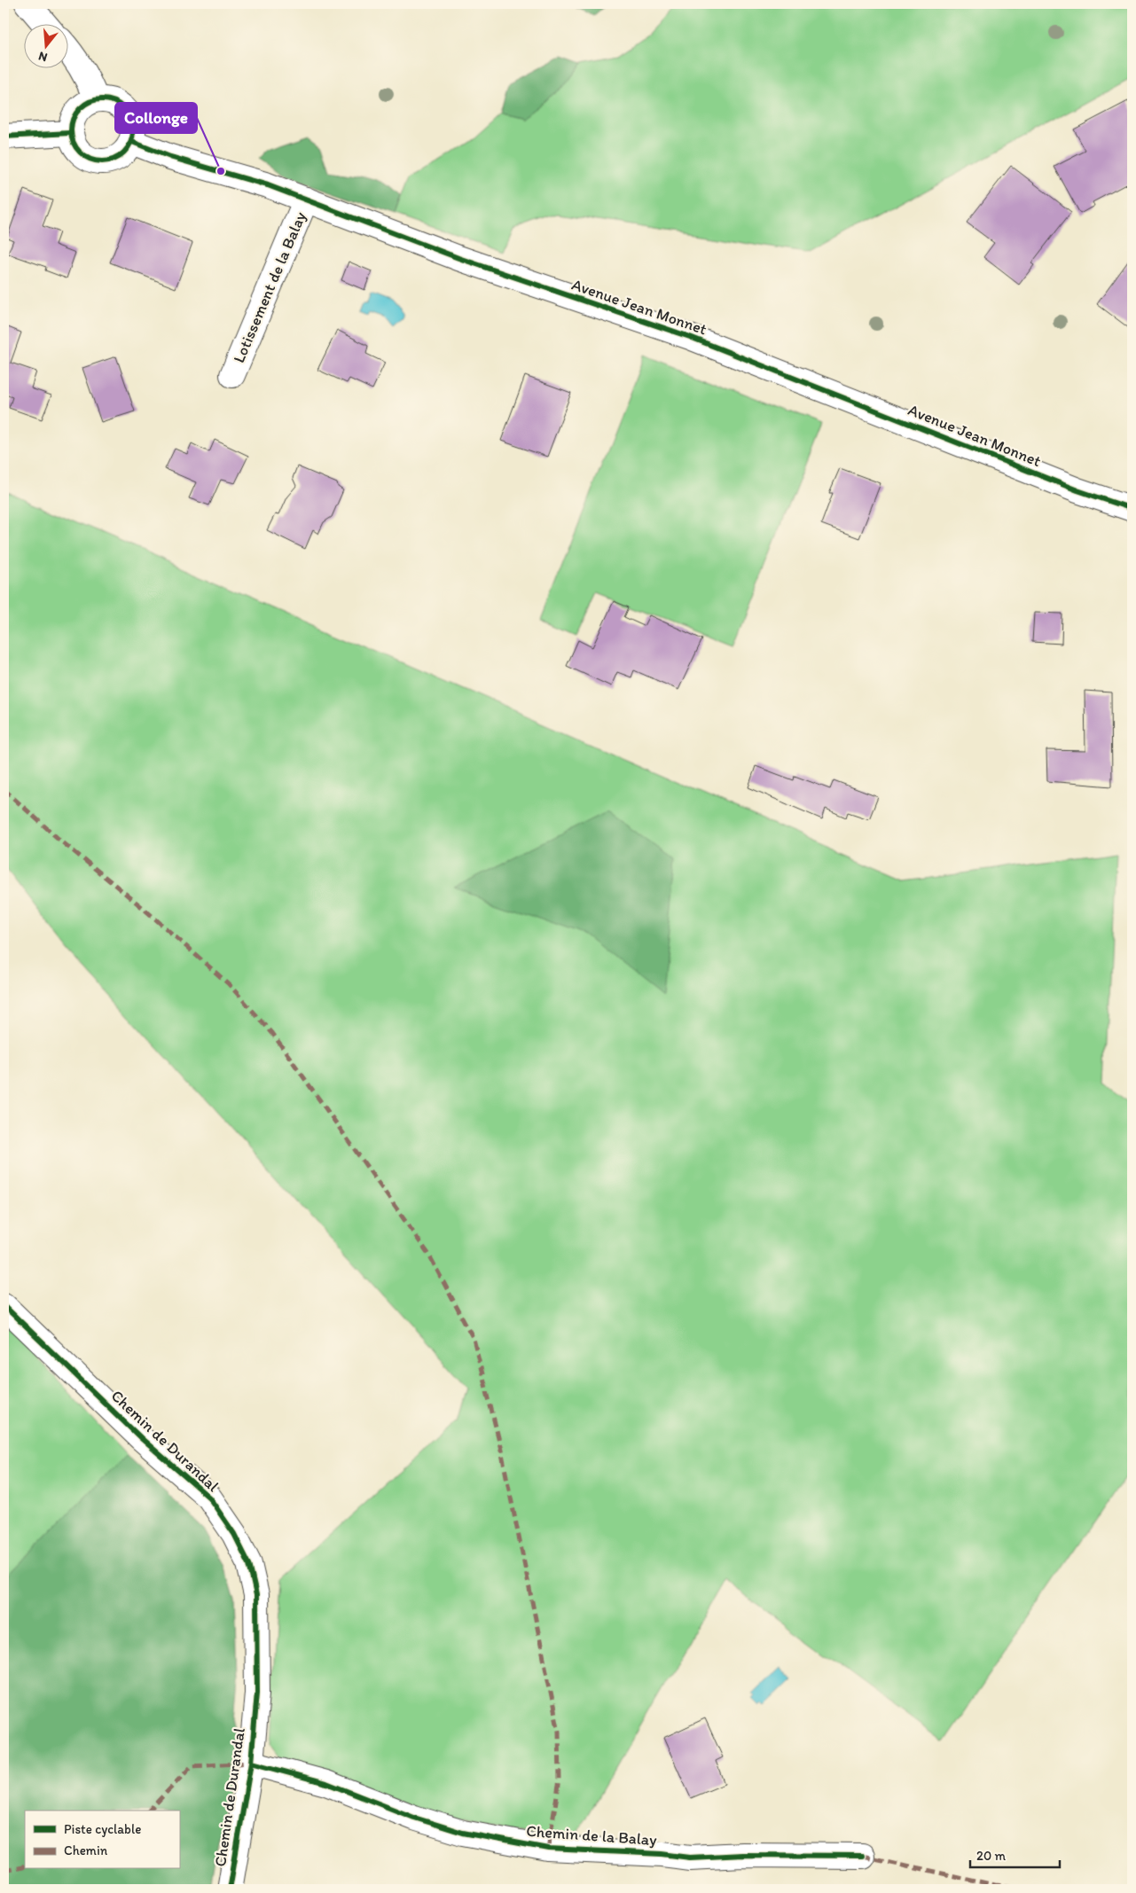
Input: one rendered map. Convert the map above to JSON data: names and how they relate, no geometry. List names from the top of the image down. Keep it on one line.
{"streets":{"street":["Lotissement de la Balay","Avenue Jean Monnet","Chemin de Durandal","Chemin de la Balay"]},"crossings":[["Lotissement de la Balay","Avenue Jean Monnet"],["Chemin de Durandal","Chemin de la Balay"]],"places":["Collonge"],"legend":["Piste cyclable","Chemin"],"scale_bar":"20 m","north":"bottom"}
